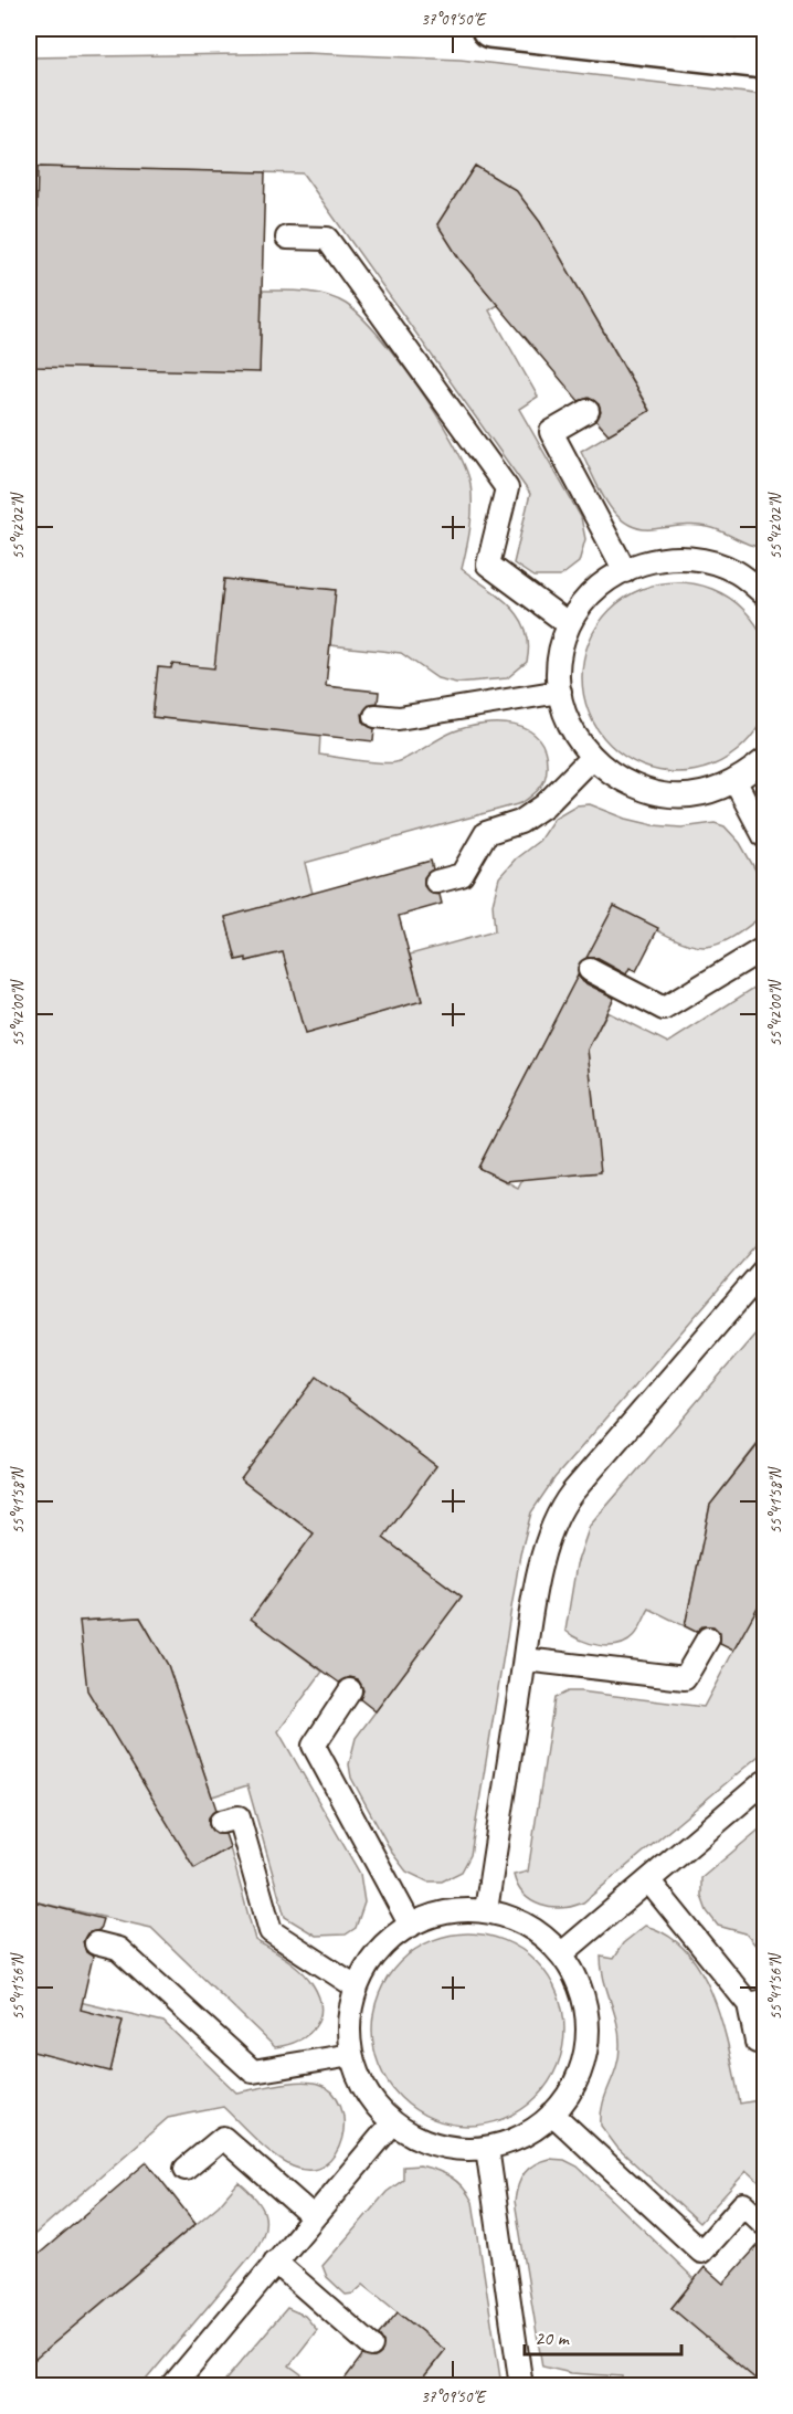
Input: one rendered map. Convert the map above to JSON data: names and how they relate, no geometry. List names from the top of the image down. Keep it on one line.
{"scale_bar":"20 m","coordinates":["37°09'50\"E","55°42'02\"N","55°42'00\"N","55°41'58\"N","55°41'56\"N"]}
